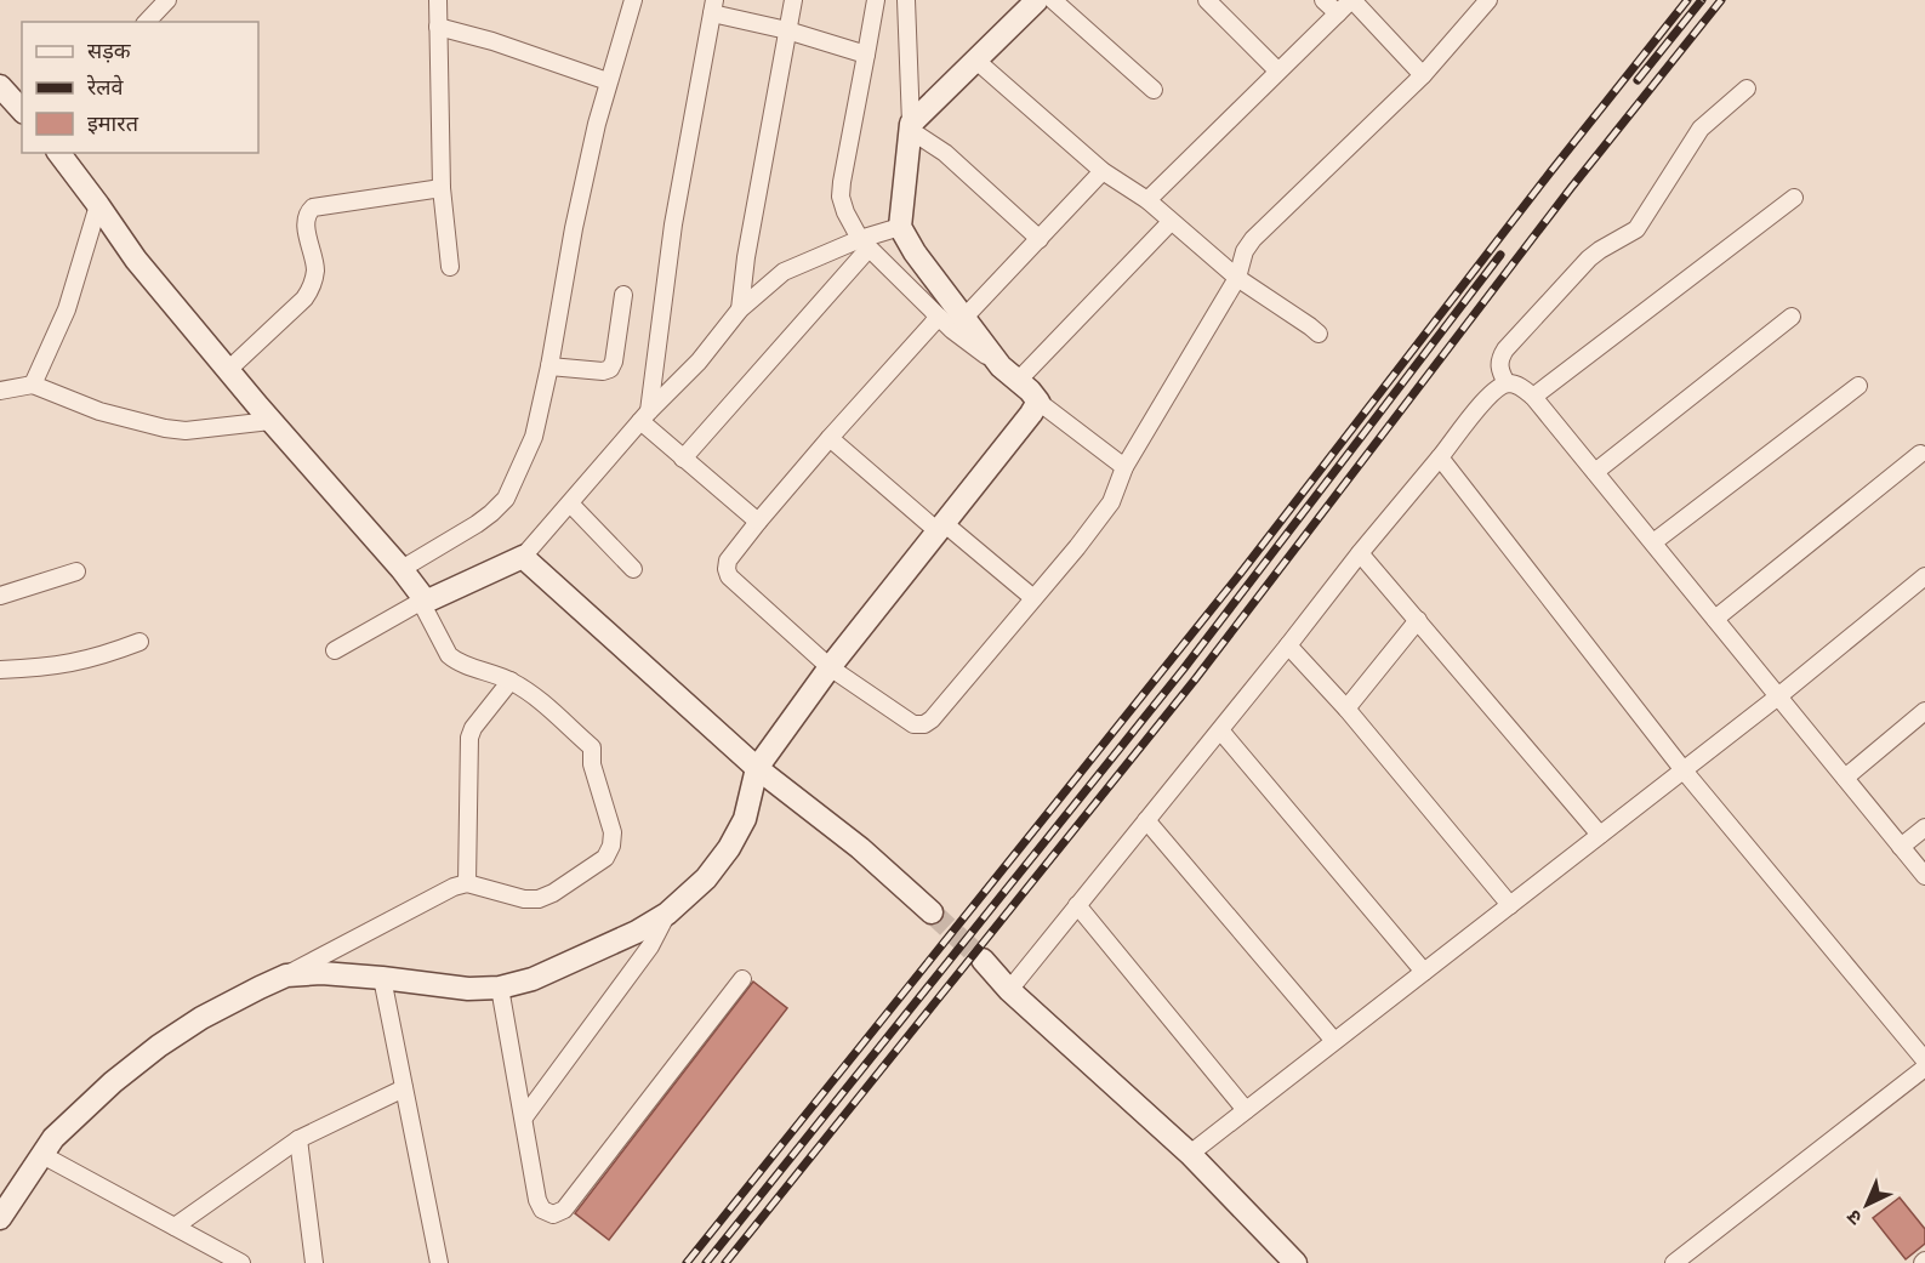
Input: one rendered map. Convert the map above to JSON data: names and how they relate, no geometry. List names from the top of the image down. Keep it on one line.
{"legend":["सड़क","रेलवे","इमारत"],"north":"bottom left"}
